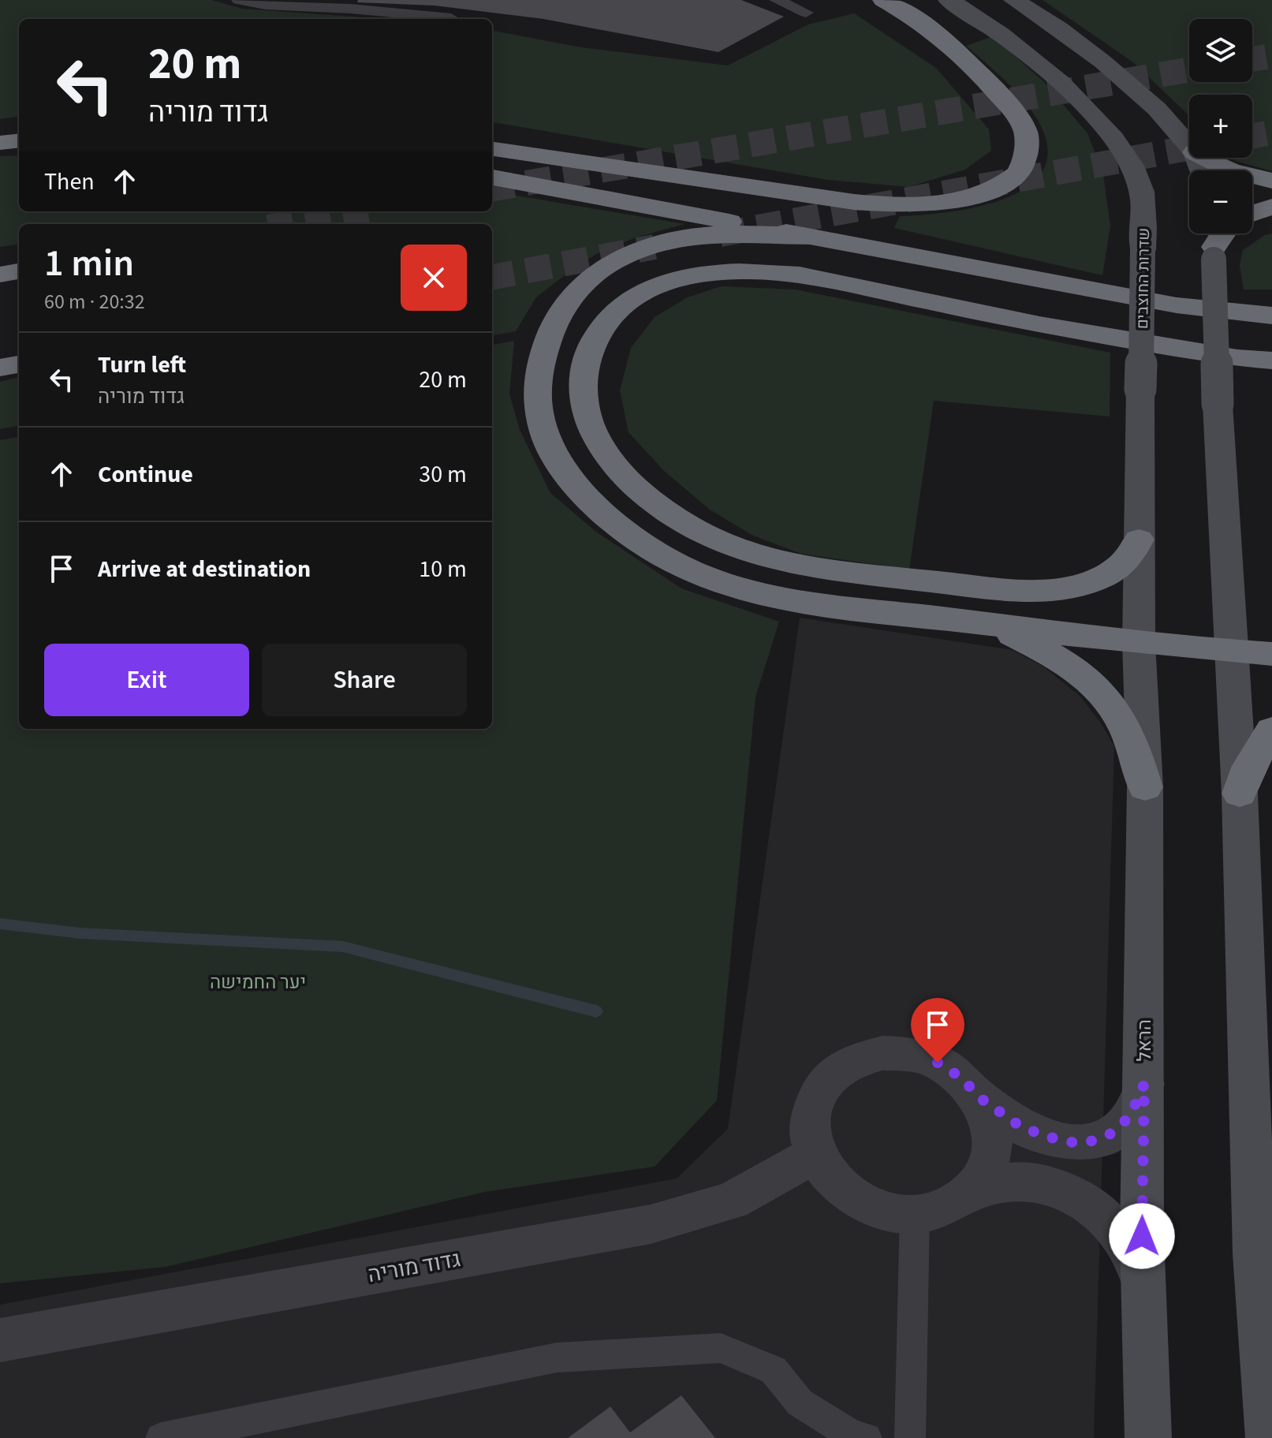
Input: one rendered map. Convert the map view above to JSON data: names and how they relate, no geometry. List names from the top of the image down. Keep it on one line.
{"streets":{"main road":["שדרות החוצבים","הראל"],"street":["גדוד מוריה"]},"crossings":[["שדרות החוצבים","הראל"]],"parks":["יער החמישה"],"page":{"map_buttons":["+","−"],"turn":["20 m","גדוד מוריה"],"then":"Then","heading":["1 min","60 m · 20:32"],"list":[{"name":"Turn left","note":"גדוד מוריה","value":"20 m"},{"name":"Continue","value":"30 m"},{"name":"Arrive at destination","value":"10 m"}],"buttons":["Exit","Share"]}}
